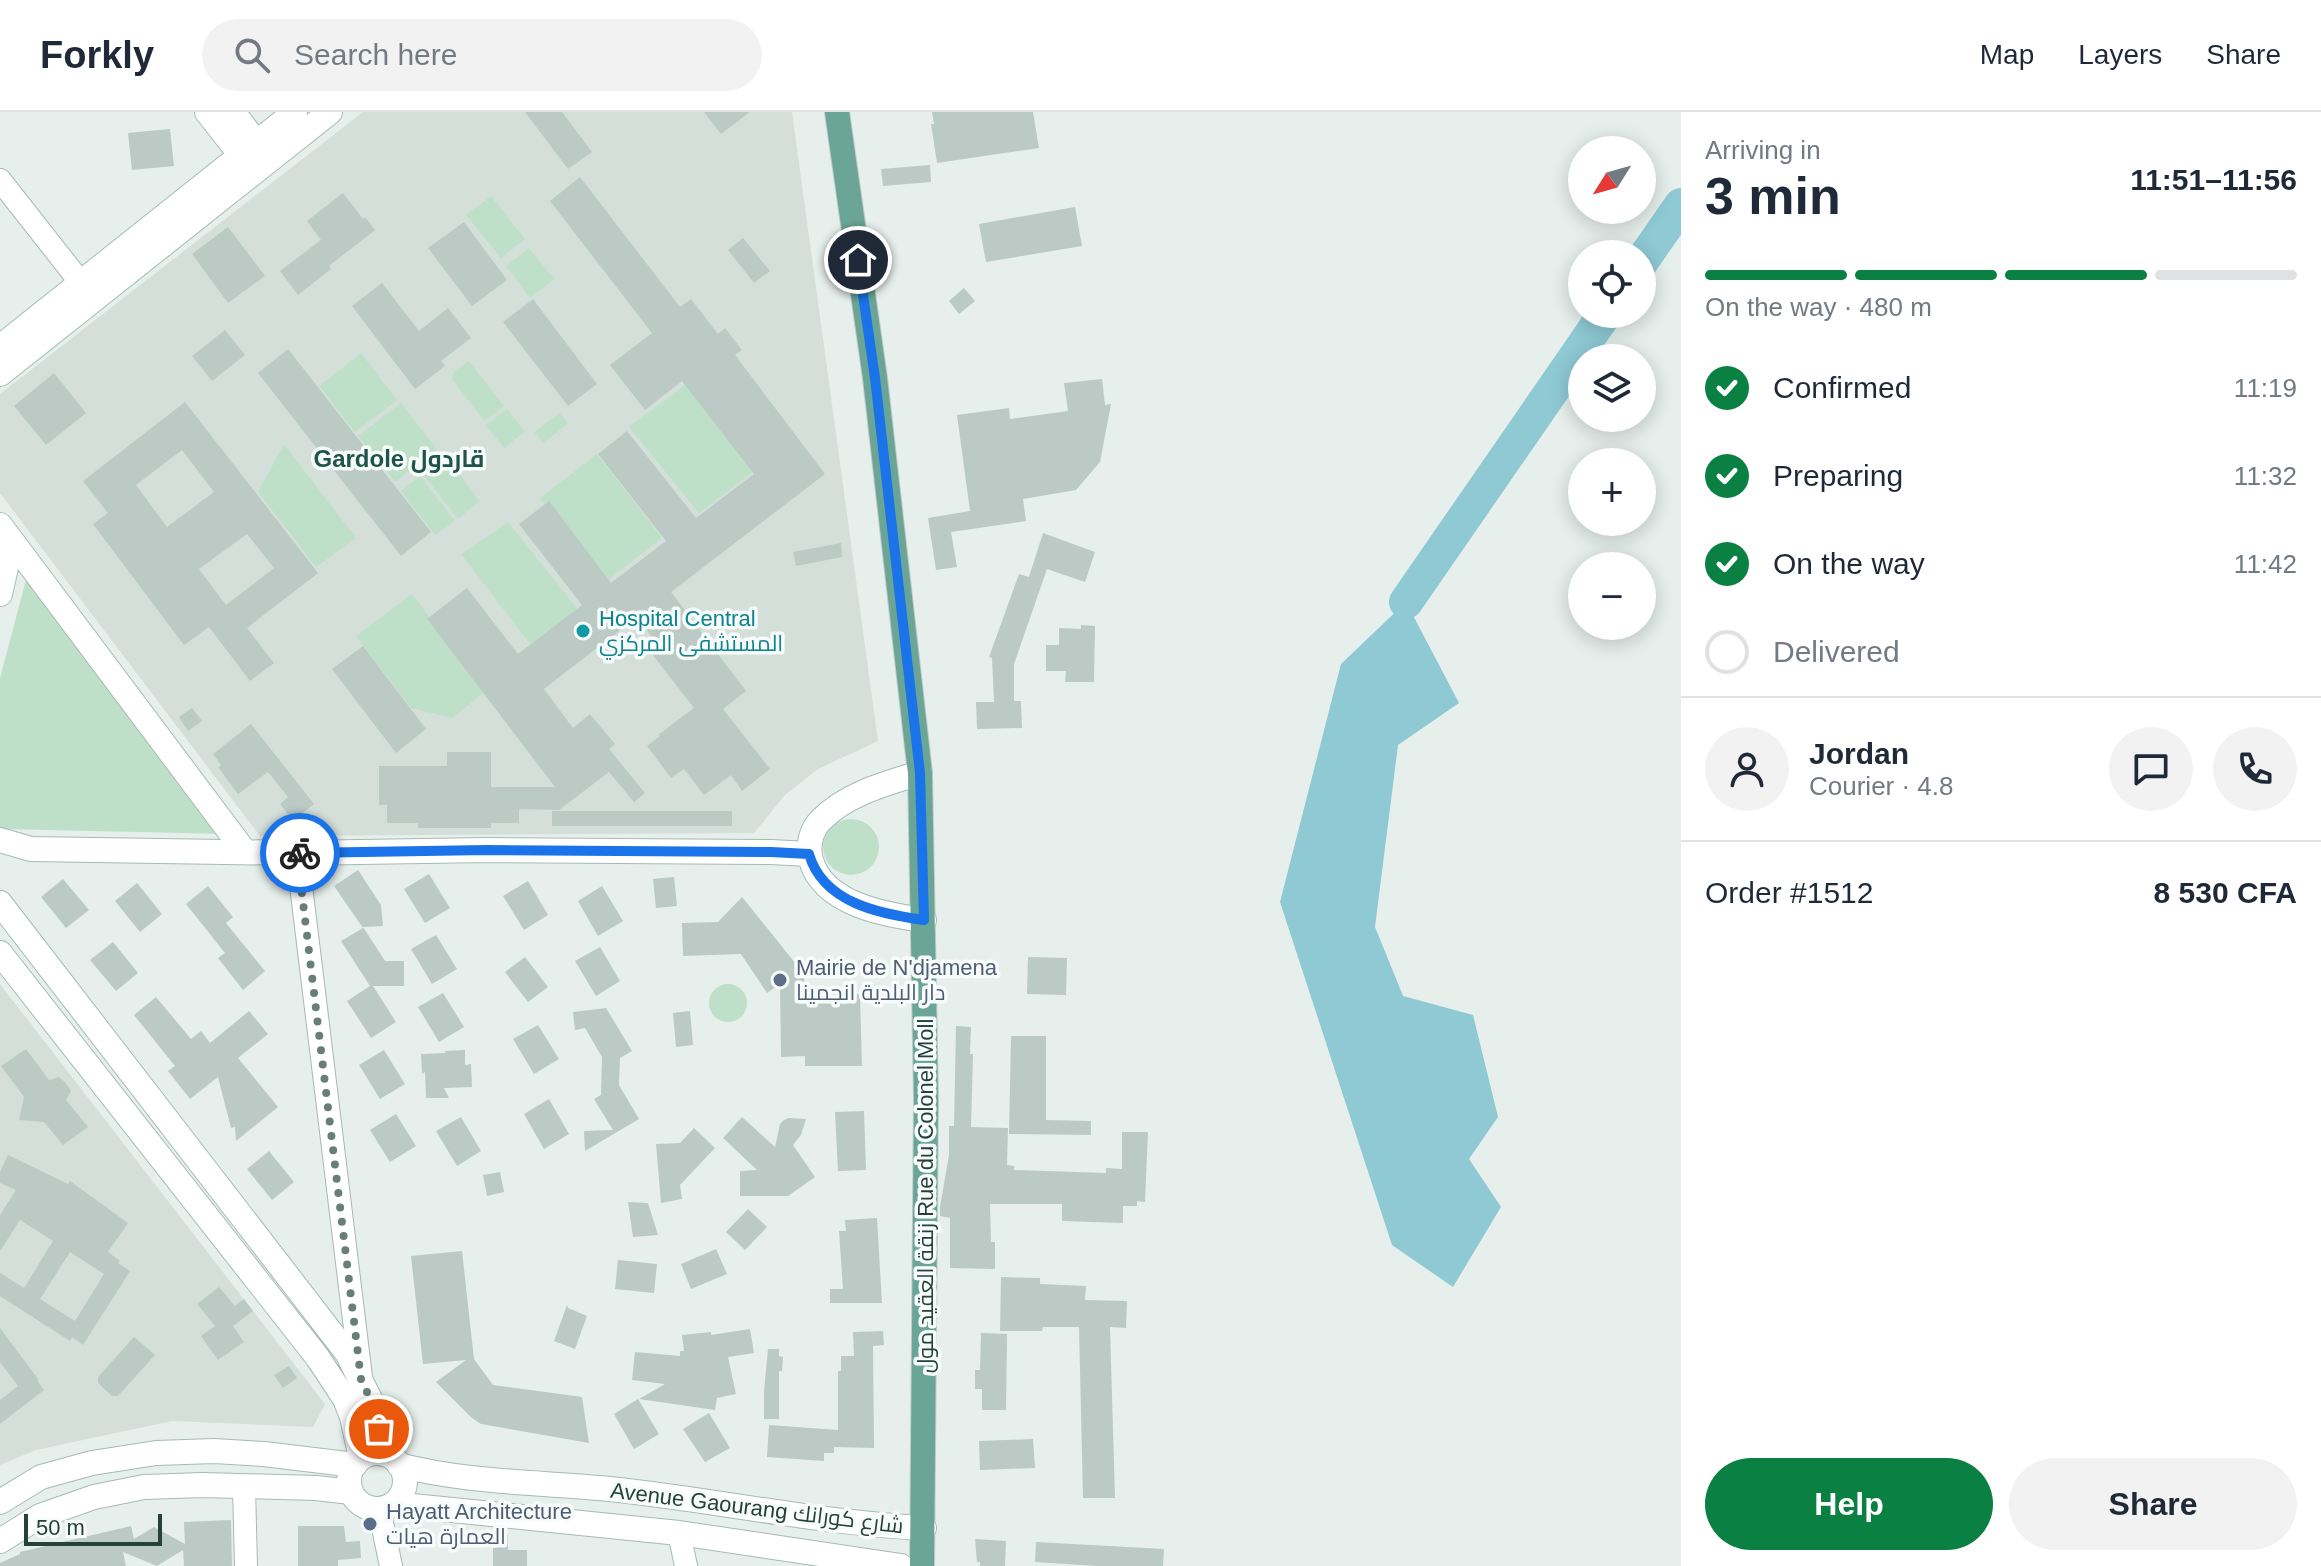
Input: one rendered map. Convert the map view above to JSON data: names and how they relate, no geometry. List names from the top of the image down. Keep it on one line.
{"streets":{"main road":["زنقة العقيد مول Rue du Colonel Moll"],"street":["Avenue Gaourang شارع كورانك"]},"crossings":[["زنقة العقيد مول Rue du Colonel Moll","Avenue Gaourang شارع كورانك"]],"districts":["Gardole قاردول"],"places":["Hospital Central المستشفى المركزي","Mairie de N'djamena دار البلدية انجمينا","Hayatt Architecture العمارة هيات"],"scale_bar":"50 m","north":"bottom left","page":{"header":"Forkly","search":"Search here","nav":["Map","Layers","Share"],"heading":["3 min","Arriving in","11:51–11:56"],"panel":["Jordan","Courier · 4.8","Order #1512","8 530 CFA"],"map_buttons":["+","−"],"bar":"On the way · 480 m","list":[["Confirmed","11:19"],["Preparing","11:32"],["On the way","11:42"],"Delivered"],"buttons":["Help","Share"],"scale":"50 m"}}
